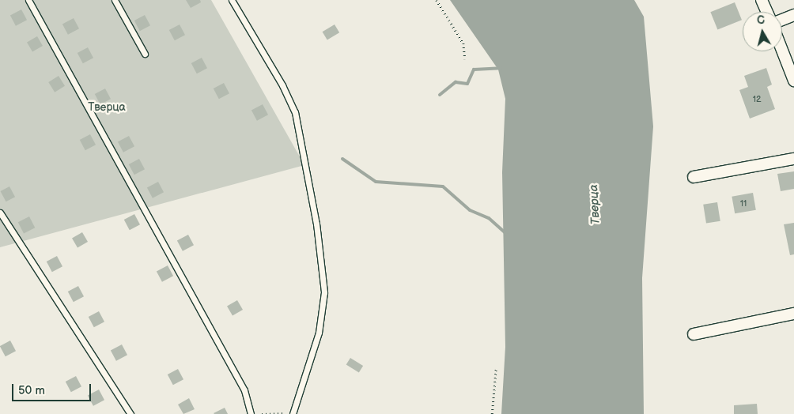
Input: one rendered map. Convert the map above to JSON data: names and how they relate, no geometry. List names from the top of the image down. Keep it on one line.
{"water":["Тверца"],"parks":["Тверца"],"house_numbers":["12","11"],"scale_bar":"50 m","north":"top"}
